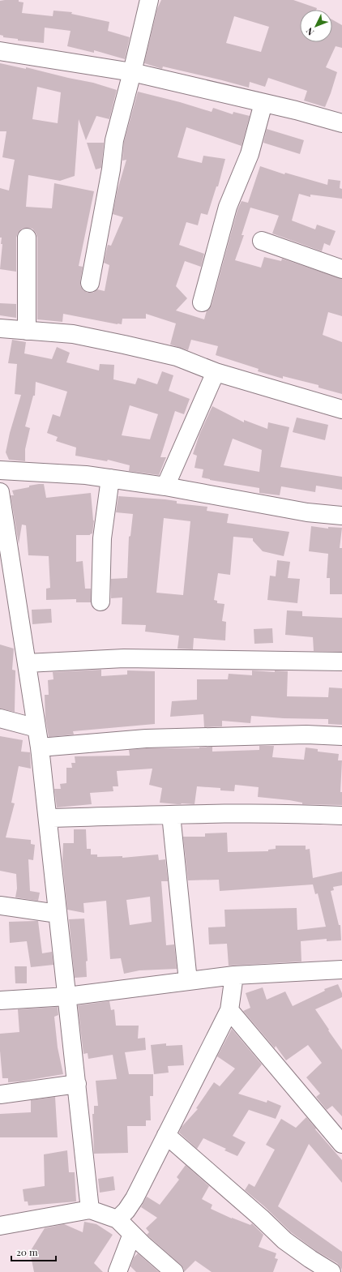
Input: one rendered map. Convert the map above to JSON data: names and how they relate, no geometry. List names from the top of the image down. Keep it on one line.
{"scale_bar":"20 m","north":"bottom left"}
